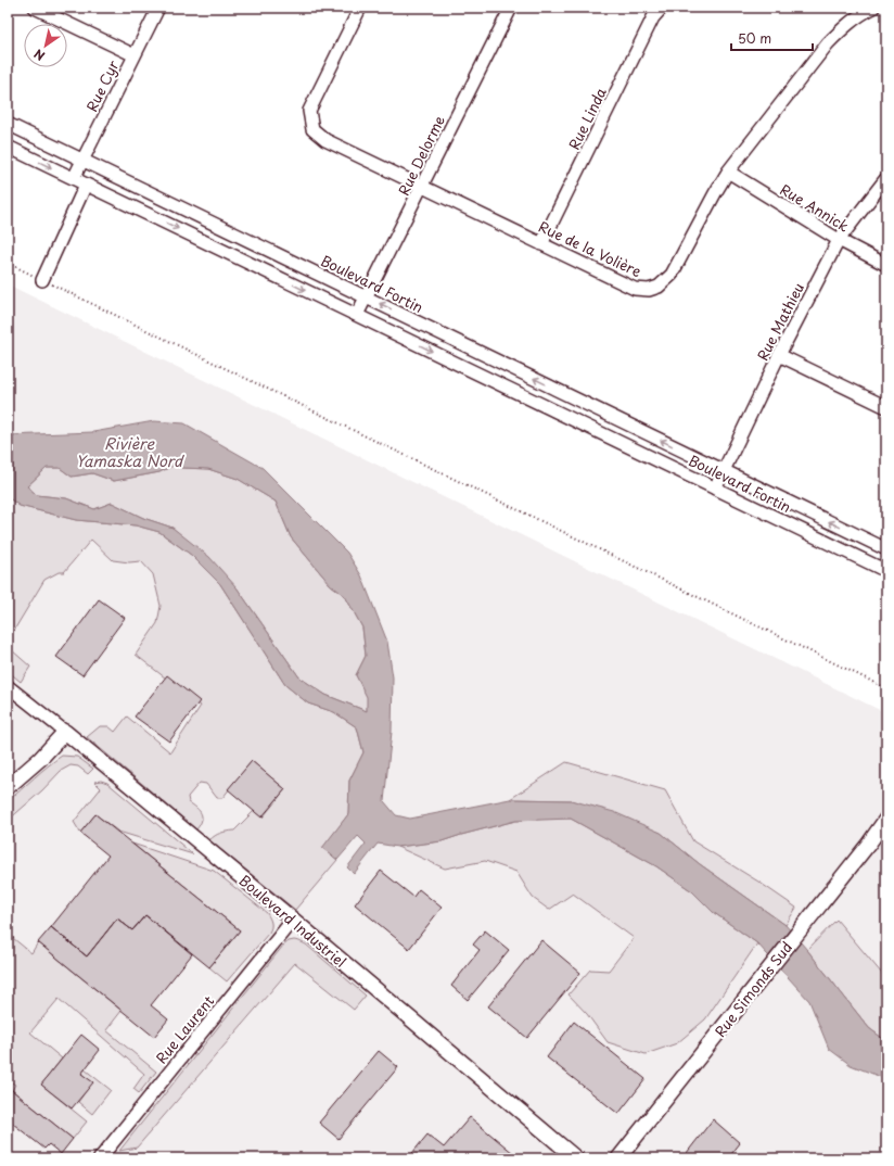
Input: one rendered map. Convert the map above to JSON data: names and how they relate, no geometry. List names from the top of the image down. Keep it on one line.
{"streets":{"street":["Rue Cyr","Rue Linda","Rue Delorme","Rue Annick","Rue de la Volière","Boulevard Fortin","Rue Mathieu","Boulevard Industriel","Rue Simonds Sud","Rue Laurent"]},"crossings":[["Rue Cyr","Boulevard Fortin"],["Rue Linda","Rue de la Volière"],["Rue Delorme","Rue de la Volière"],["Rue Delorme","Boulevard Fortin"],["Rue Annick","Rue de la Volière"],["Rue Annick","Rue Mathieu"],["Boulevard Fortin","Rue Mathieu"],["Boulevard Industriel","Rue Laurent"]],"water":["Rivière Yamaska Nord"],"scale_bar":"50 m","north":"bottom left"}
